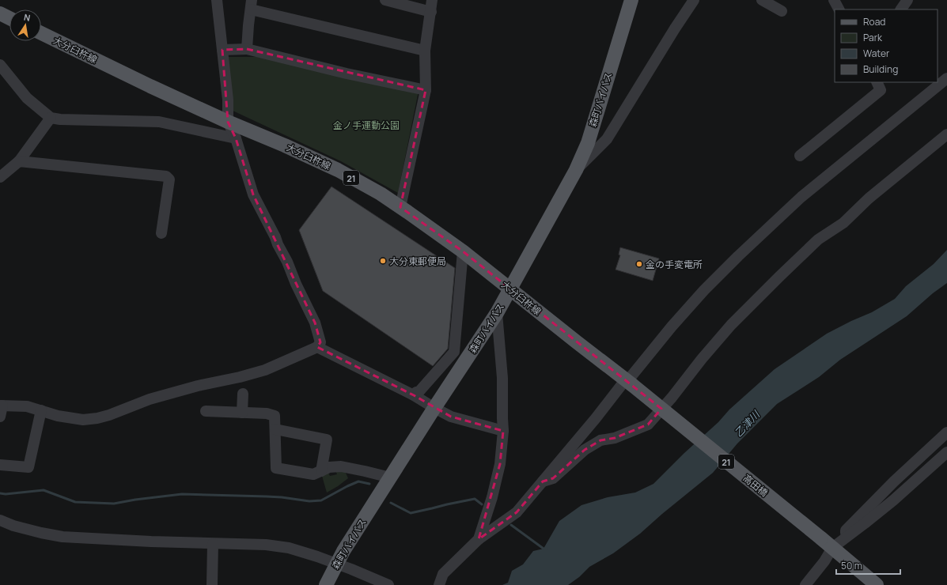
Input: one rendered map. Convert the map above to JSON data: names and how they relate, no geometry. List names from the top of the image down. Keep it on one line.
{"streets":{"main road":["大分臼杵線","森町バイパス","21","高田橋"]},"crossings":[["大分臼杵線","森町バイパス"],["大分臼杵線","高田橋"],["21","高田橋"]],"water":["乙津川"],"parks":["金ノ手運動公園"],"places":["大分東郵便局","金の手変電所"],"legend":["Road","Park","Water","Building"],"scale_bar":"50 m","north":"top"}
